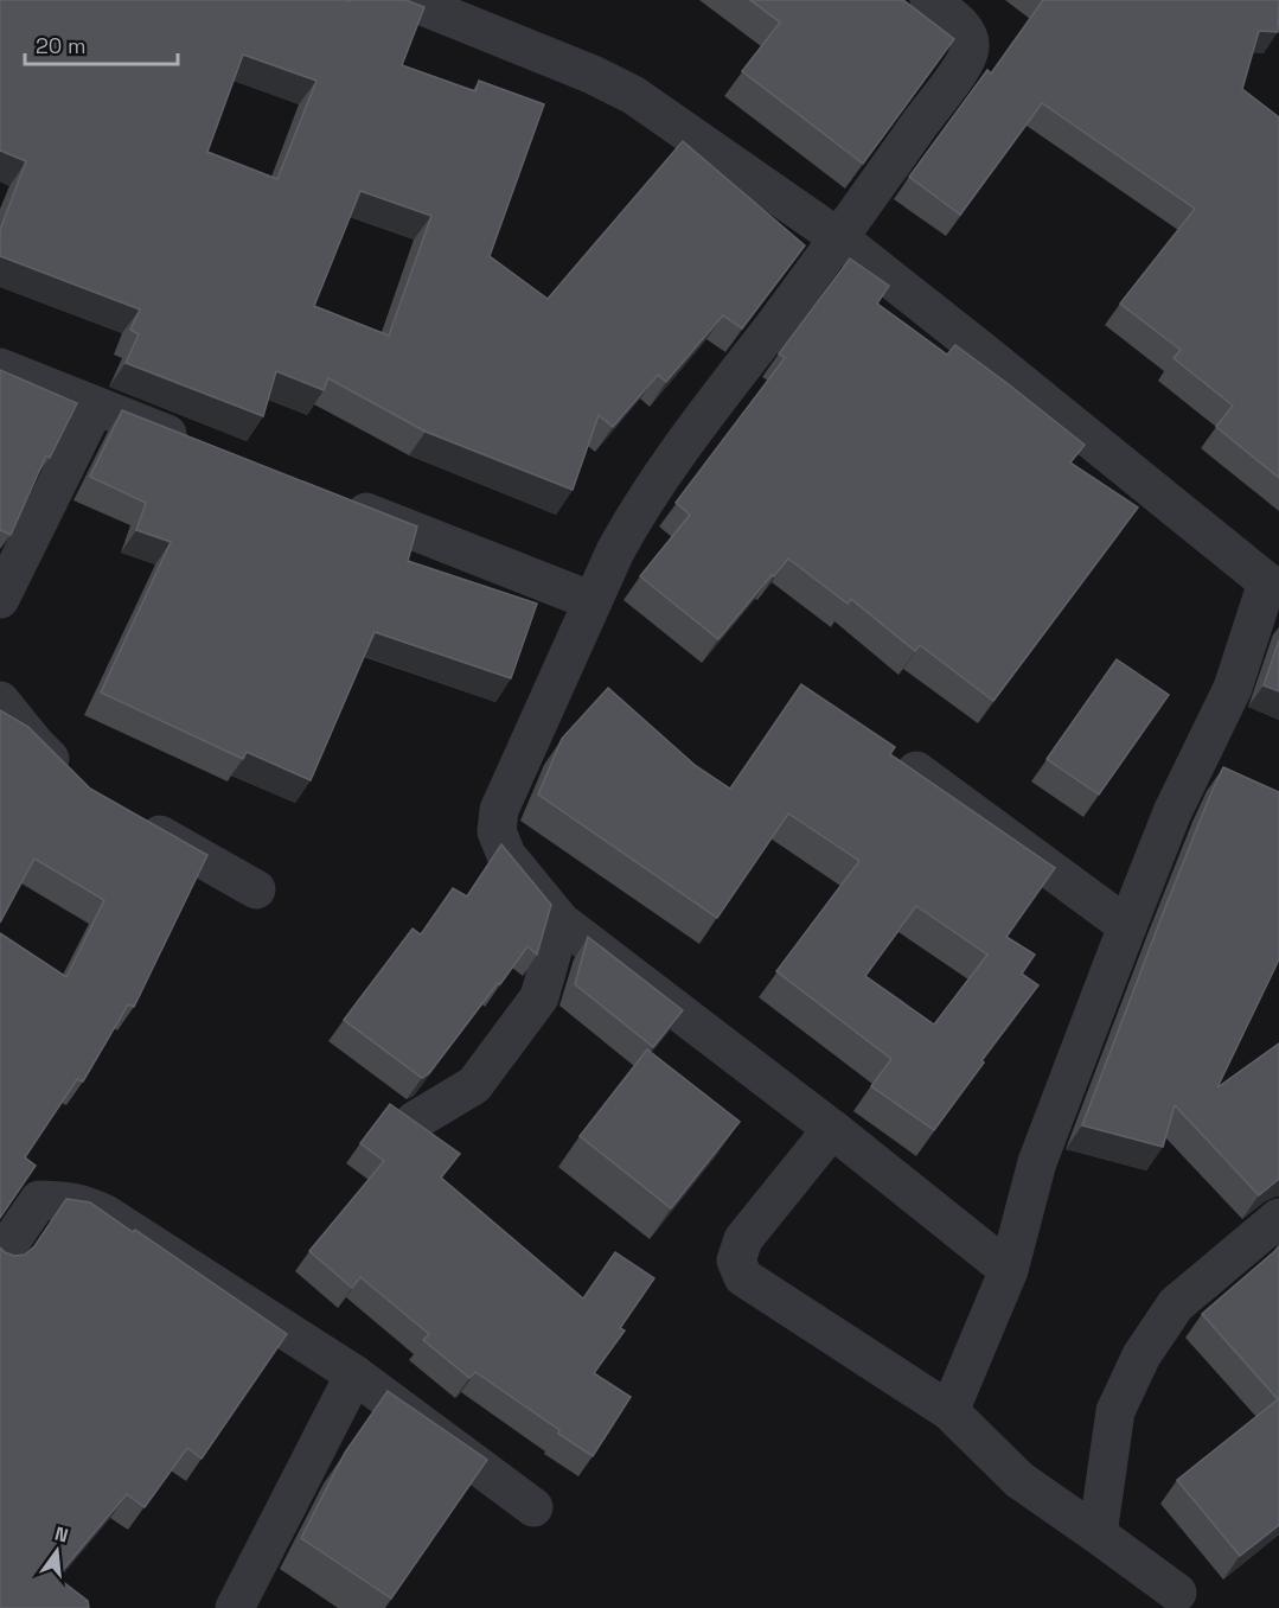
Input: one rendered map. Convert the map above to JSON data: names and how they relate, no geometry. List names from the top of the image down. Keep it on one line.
{"scale_bar":"20 m","north":"top"}
